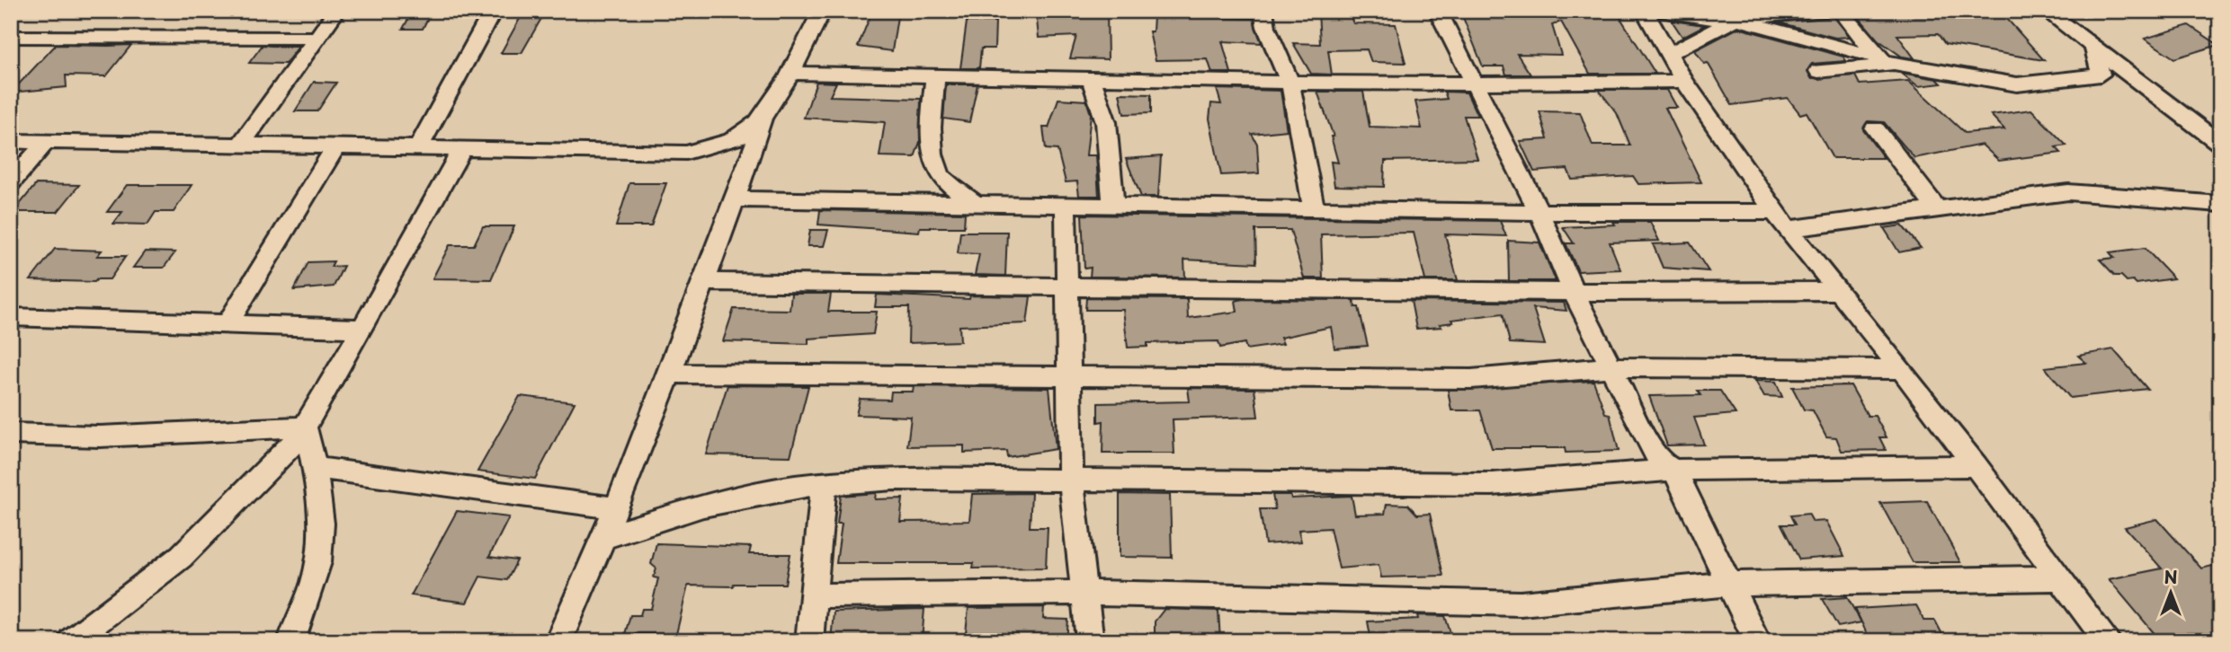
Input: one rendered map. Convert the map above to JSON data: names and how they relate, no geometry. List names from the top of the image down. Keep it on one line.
{"north":"top"}
